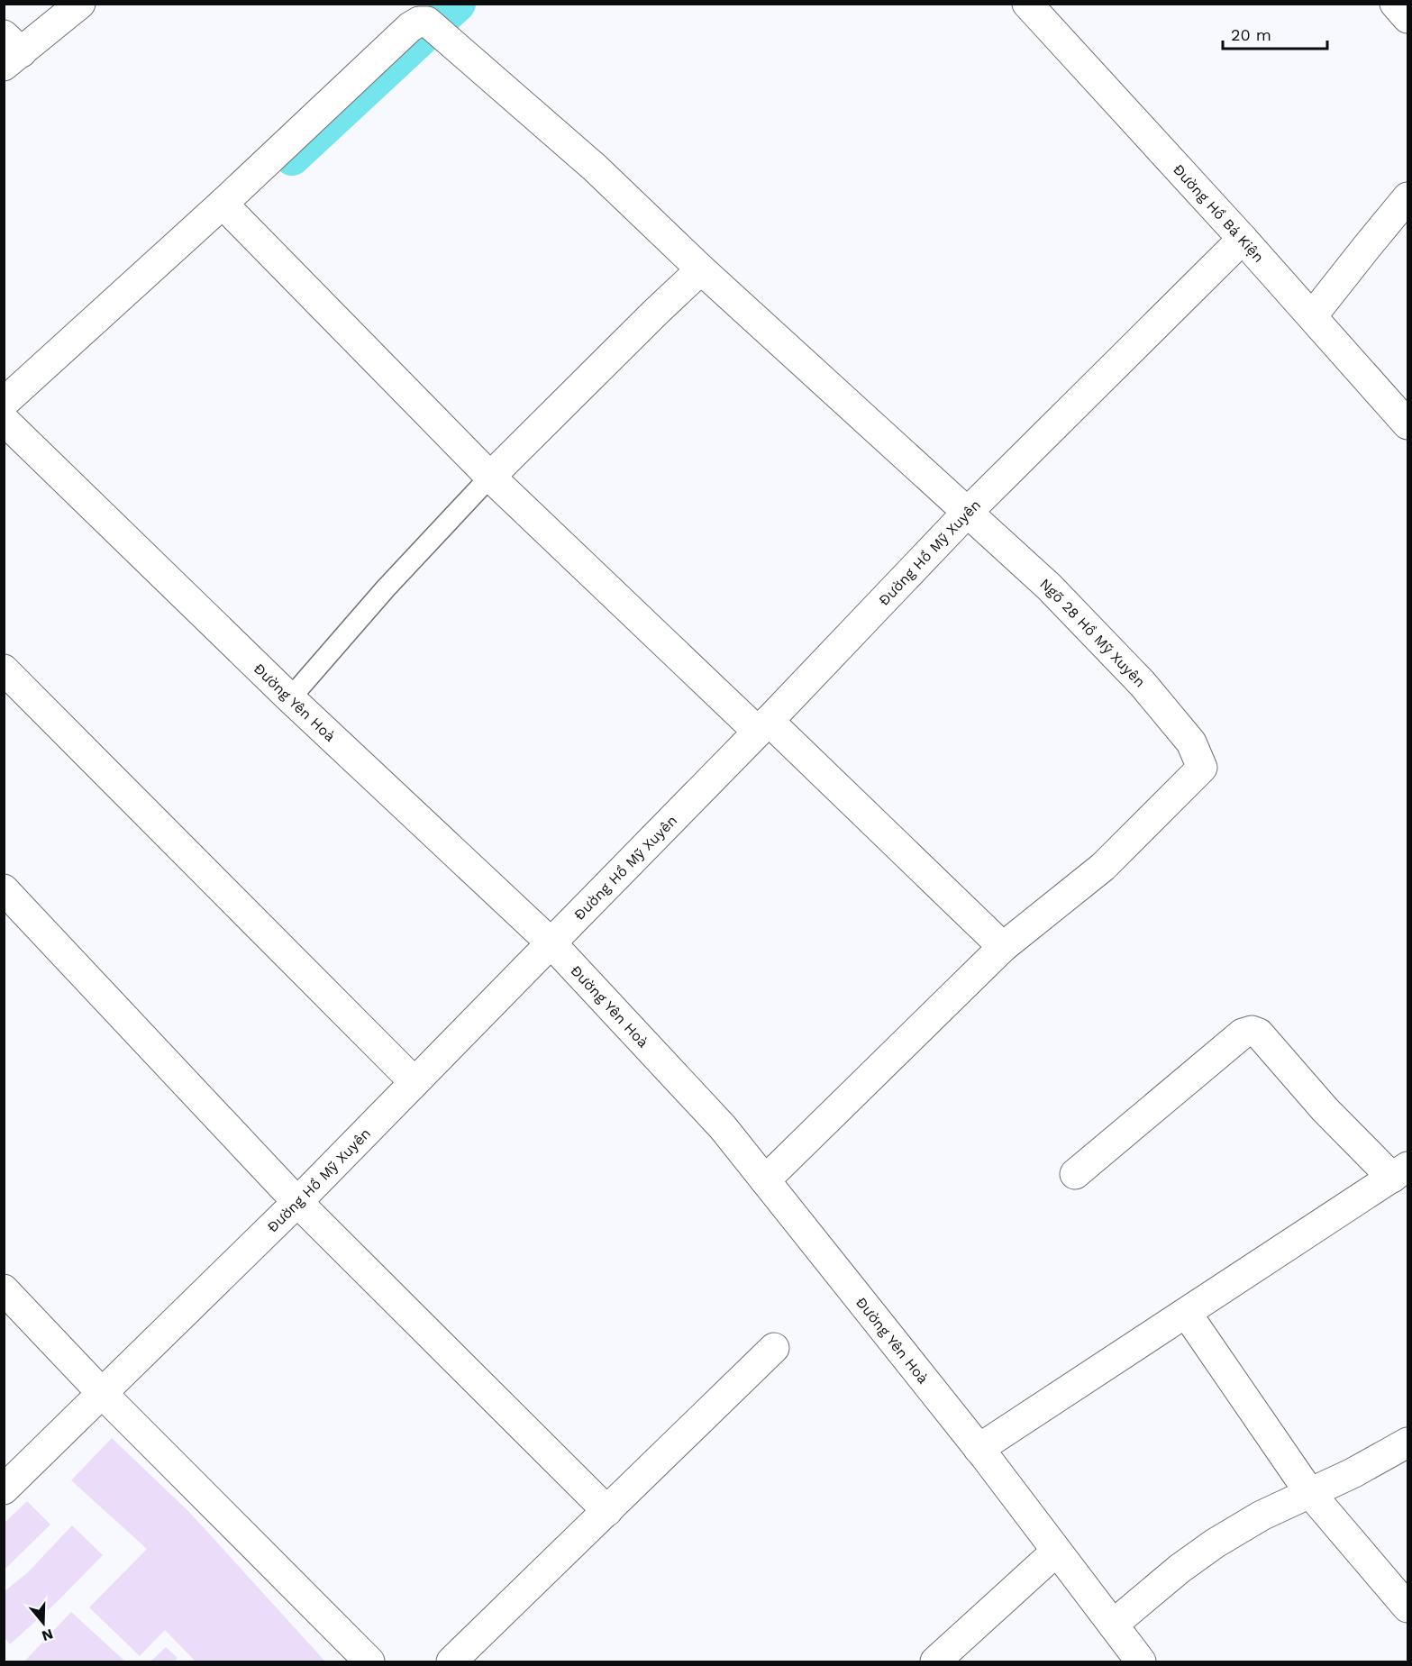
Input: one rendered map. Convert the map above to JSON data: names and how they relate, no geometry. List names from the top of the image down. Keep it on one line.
{"streets":{"street":["Đường Hồ Bá Kiện","Đường Hồ Mỹ Xuyên","Ngõ 28 Hồ Mỹ Xuyên","Đường Yên Hoà"]},"crossings":[["Đường Hồ Bá Kiện","Đường Hồ Mỹ Xuyên"],["Đường Hồ Mỹ Xuyên","Ngõ 28 Hồ Mỹ Xuyên"],["Đường Hồ Mỹ Xuyên","Đường Yên Hoà"]],"scale_bar":"20 m","north":"bottom"}
